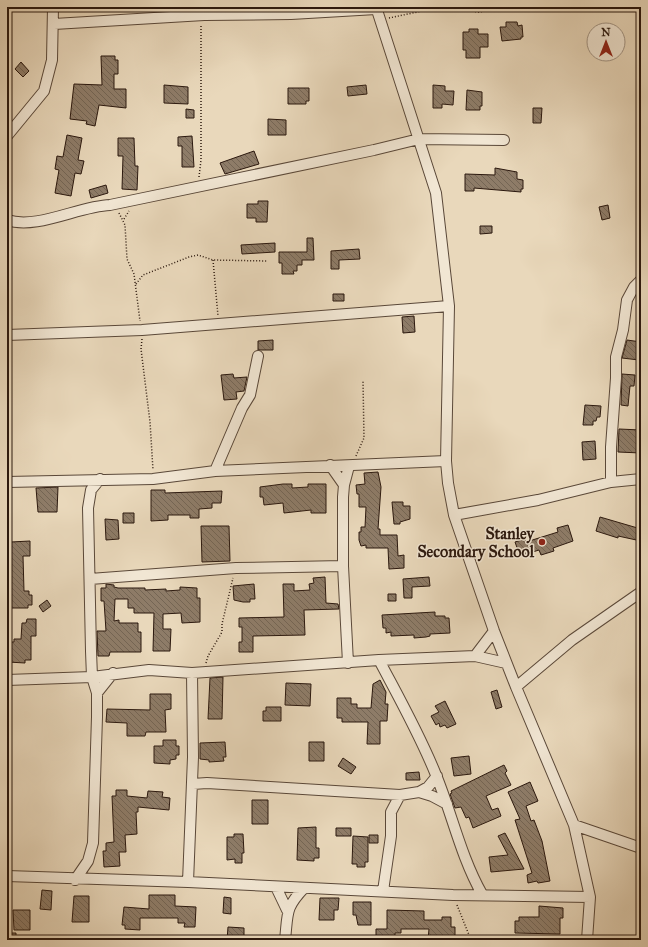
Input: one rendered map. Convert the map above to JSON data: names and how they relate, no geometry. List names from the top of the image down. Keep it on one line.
{"places":["Stanley Secondary School"],"north":"top"}
